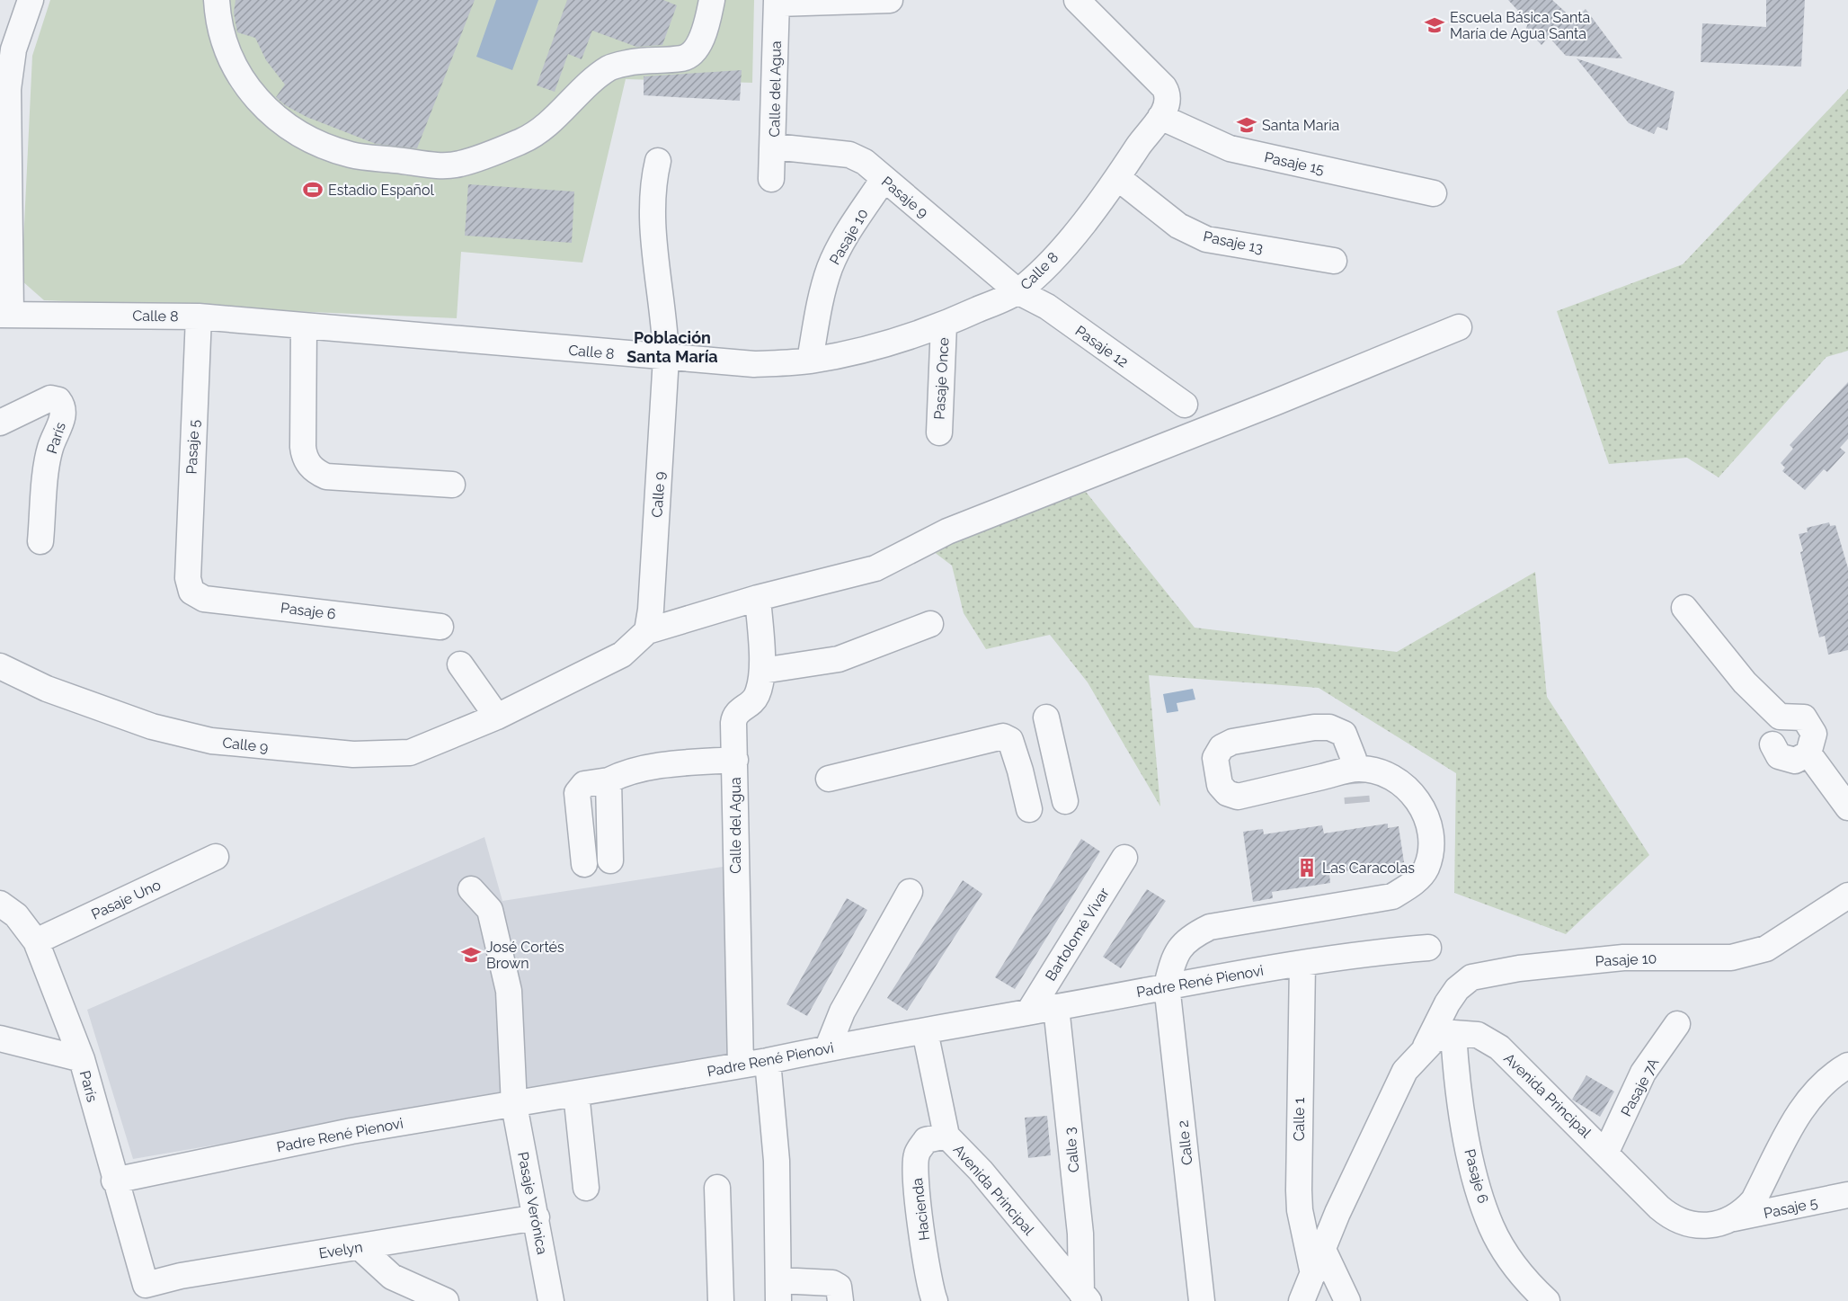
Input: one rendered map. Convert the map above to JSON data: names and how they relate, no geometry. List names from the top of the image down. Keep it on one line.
{"streets":{"street":["Calle del Agua","Pasaje 15","Pasaje 9","Pasaje 10","Pasaje 13","Calle 8","Pasaje 12","Pasaje Once","París","Pasaje 5","Calle 9","Pasaje 6","Pasaje Uno","Bartolomé Vivar","Padre René Pienovi","Pasaje 7A","Avenida Principal","Calle 1","Calle 2","Calle 3","Pasaje Verónica","Hacienda","Evelyn"]},"crossings":[["Calle del Agua","Pasaje 9"],["Calle del Agua","Calle 9"],["Calle del Agua","Padre René Pienovi"],["Pasaje 15","Calle 8"],["Pasaje 9","Pasaje 10"],["Pasaje 9","Calle 8"],["Pasaje 9","Pasaje 12"],["Pasaje 10","Calle 8"],["Pasaje 13","Calle 8"],["Calle 8","Pasaje 12"],["Calle 8","Pasaje Once"],["Calle 8","Pasaje 5"],["Calle 8","Calle 9"],["París","Pasaje Uno"],["París","Padre René Pienovi"],["París","Evelyn"],["Pasaje 5","Pasaje 6"],["Pasaje 5","Avenida Principal"],["Pasaje 6","Avenida Principal"],["Bartolomé Vivar","Padre René Pienovi"],["Padre René Pienovi","Avenida Principal"],["Padre René Pienovi","Calle 1"],["Padre René Pienovi","Calle 2"],["Padre René Pienovi","Calle 3"],["Padre René Pienovi","Pasaje Verónica"],["Pasaje 7A","Avenida Principal"],["Avenida Principal","Calle 3"],["Avenida Principal","Hacienda"],["Pasaje Verónica","Evelyn"]],"districts":["Población Santa María"],"places":{"school or university":["Escuela Básica Santa María de Agua Santa","Santa Maria","José Cortés Brown"],"sports":["Estadio Español"],"building":["Las Caracolas"]}}
